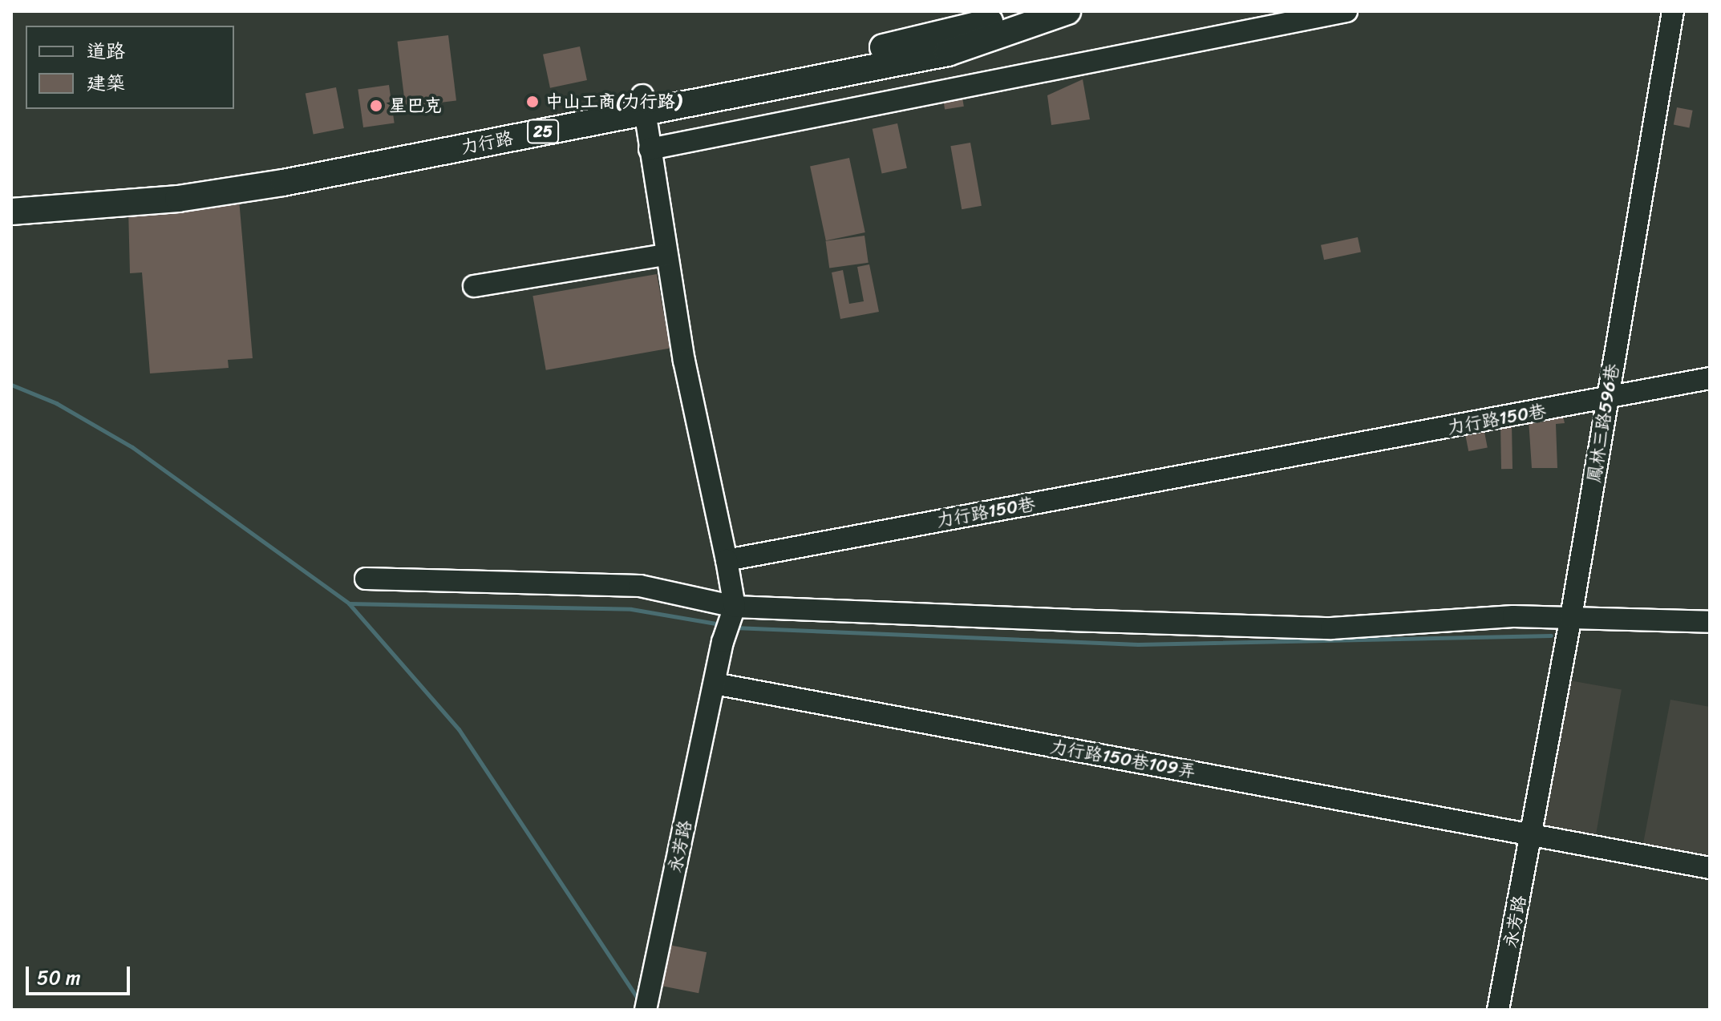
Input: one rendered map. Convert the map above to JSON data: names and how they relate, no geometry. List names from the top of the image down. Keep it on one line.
{"streets":{"main road":["25","力行路"],"street":["力行路150巷","鳳林三路596巷","力行路150巷109弄","永芳路"]},"crossings":[["力行路150巷","鳳林三路596巷"],["鳳林三路596巷","力行路150巷109弄"],["鳳林三路596巷","永芳路"],["力行路150巷109弄","永芳路"]],"places":["中山工商(力行路)","星巴克"],"legend":["道路","建築"],"scale_bar":"50 m"}
